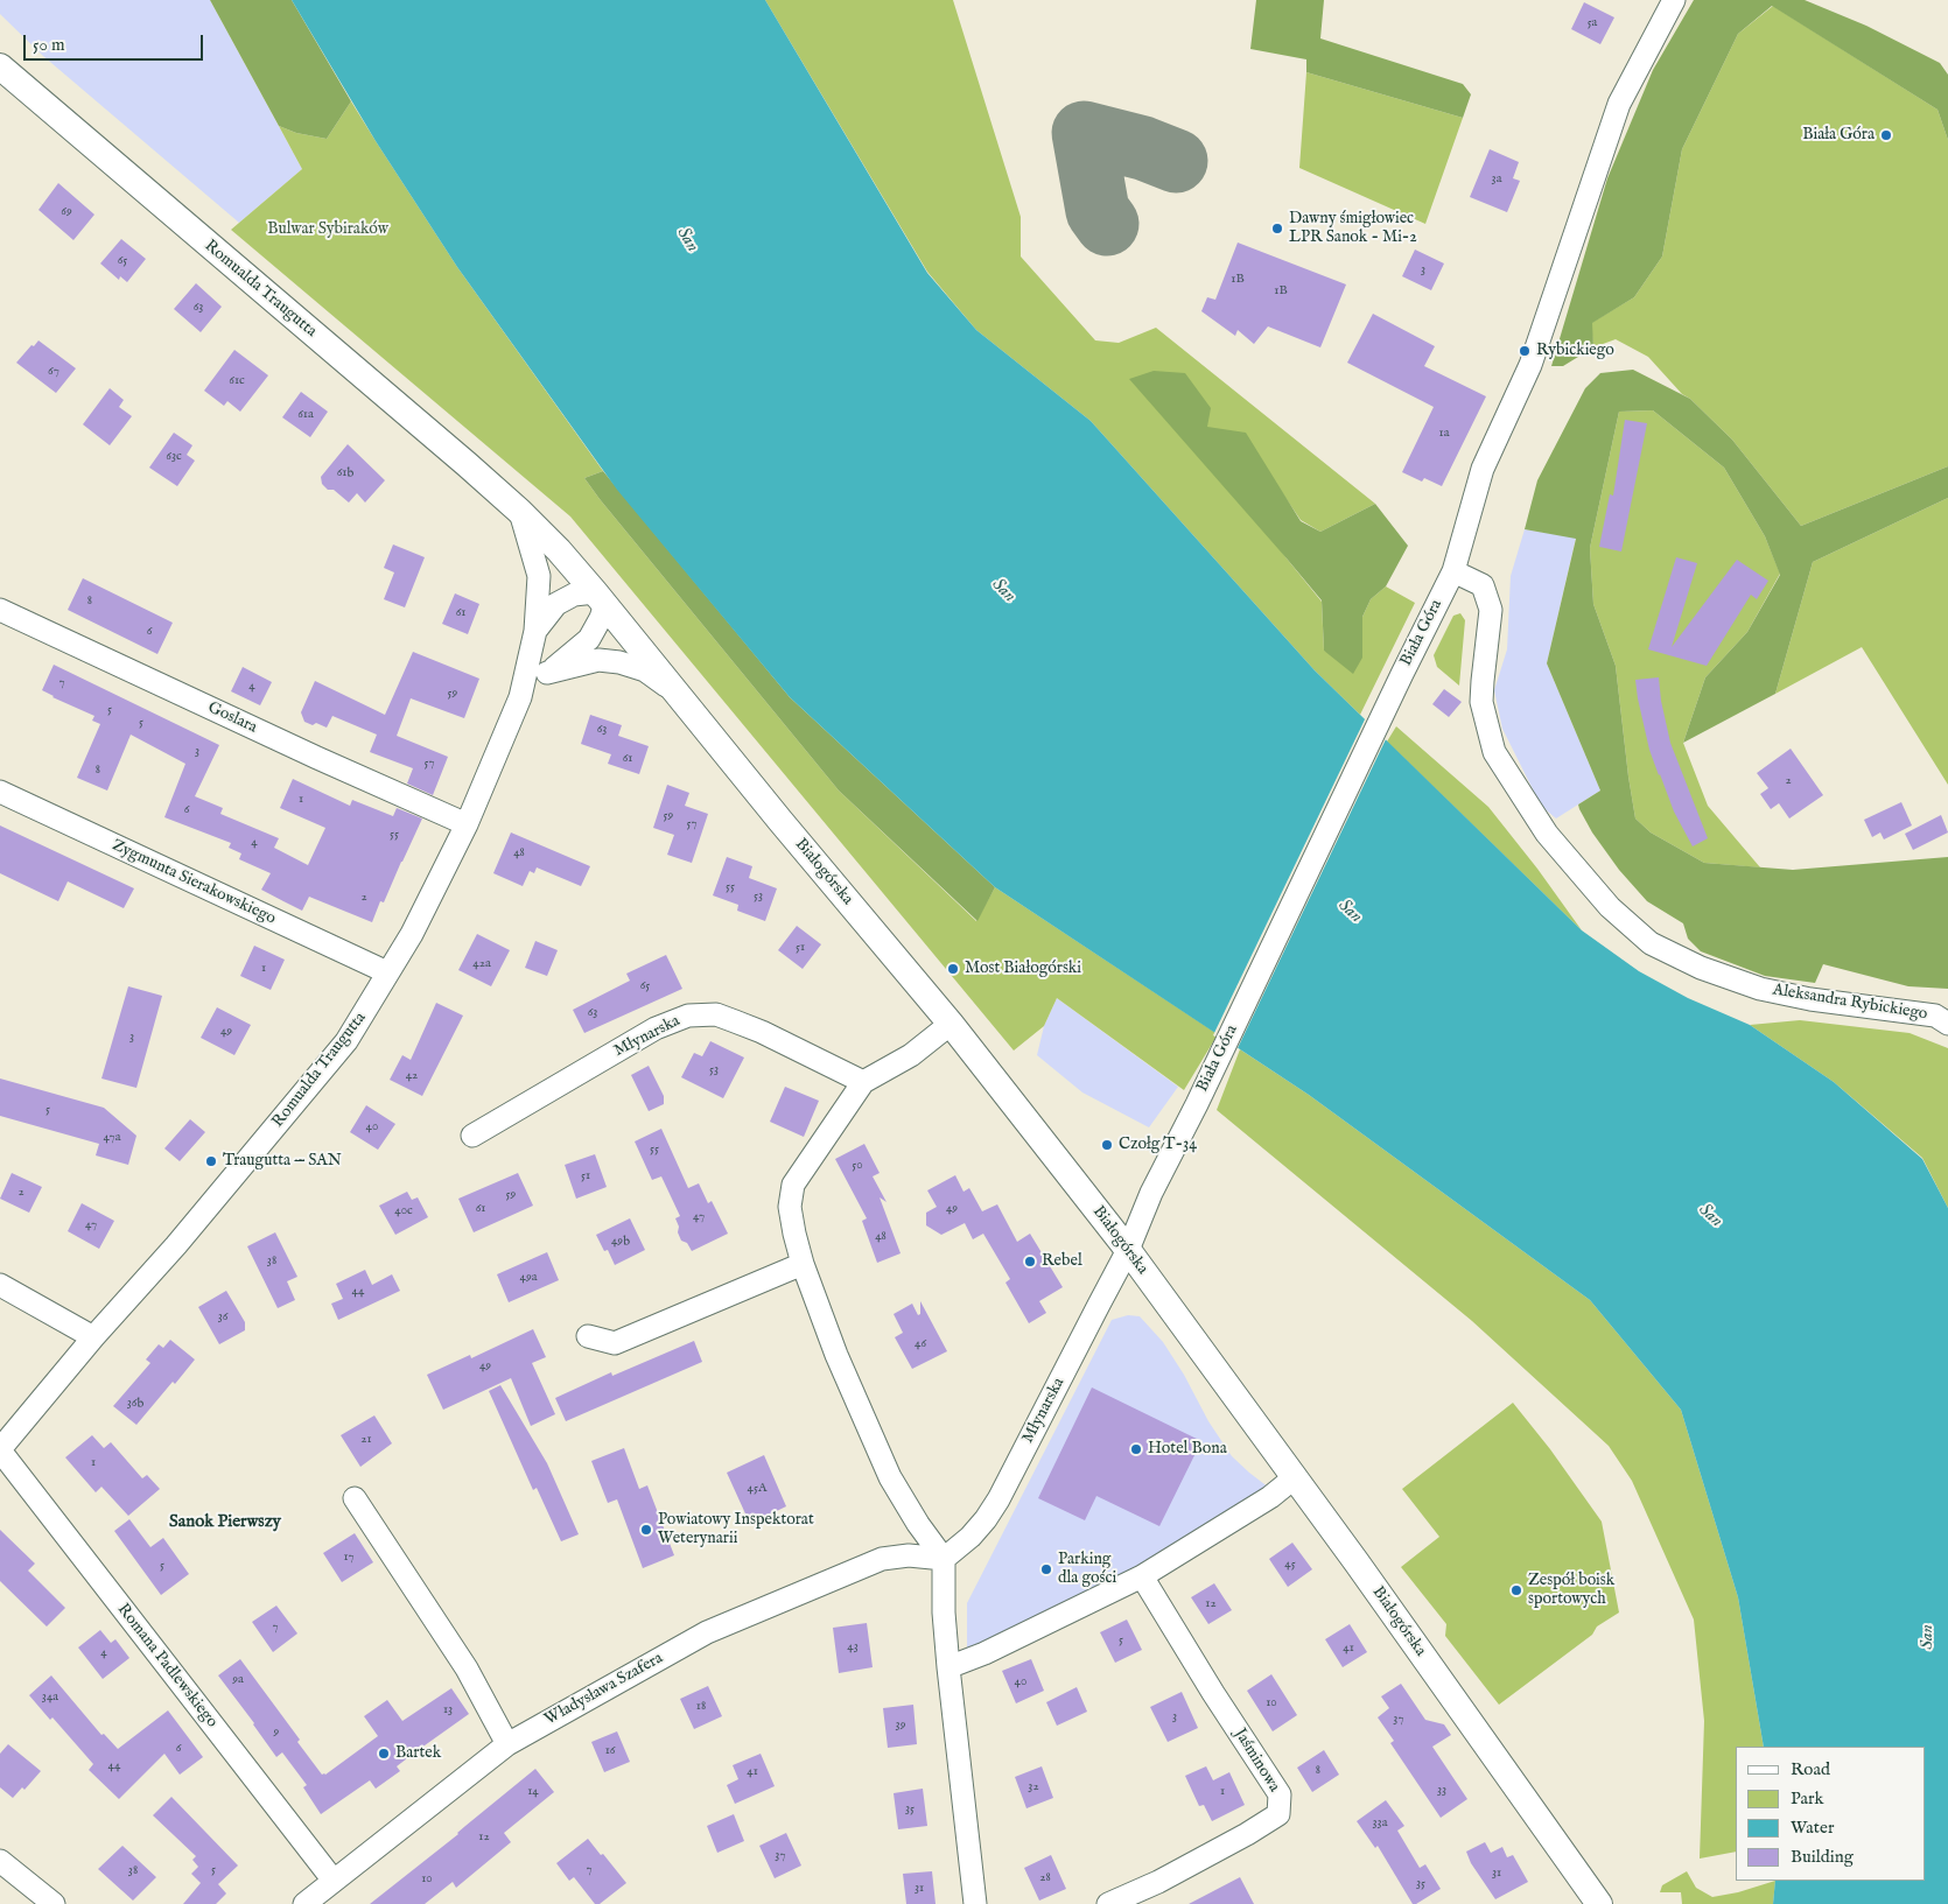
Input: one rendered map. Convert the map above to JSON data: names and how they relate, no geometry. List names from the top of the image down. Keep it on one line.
{"streets":{"street":["Romualda Traugutta","Biała Góra","Goslara","Białogórska","Zygmunta Sierakowskiego","Aleksandra Rybickiego","Młynarska","Romana Padlewskiego","Władysława Szafera","Jaśminowa"]},"crossings":[["Romualda Traugutta","Goslara"],["Romualda Traugutta","Białogórska"],["Romualda Traugutta","Zygmunta Sierakowskiego"],["Romualda Traugutta","Romana Padlewskiego"],["Biała Góra","Białogórska"],["Biała Góra","Aleksandra Rybickiego"],["Biała Góra","Młynarska"],["Białogórska","Młynarska"],["Młynarska","Władysława Szafera"],["Romana Padlewskiego","Władysława Szafera"]],"districts":["Sanok Pierwszy"],"water":["San"],"parks":["Bulwar Sybiraków"],"places":["Biała Góra","Dawny śmigłowiec LPR Sanok - Mi-2","Rybickiego","Most Białogórski","Czołg T-34","Traugutta — SAN","Rebel","Hotel Bona","Powiatowy Inspektorat Weterynarii","Parking dla gości","Zespół boisk sportowych","Bartek"],"house_numbers":["5a","3a","69","65","3","1B","1B","63","67","61c","61a","1a","63c","61b","8","61","6","7","4","59","5","5","63","3","61","57","8","2","1","6","59","57","55","4","48","55","53","2","51","42a","1","65","63","49","3","53","42","5","40","47a","55","50","51","2","59","61","49","40c","47","47","48","49b","38","49a","44","36","46","49","36b","21","1","45A","17","45","5","12","7","5","43","41","4","9a","40","34a","10","18","13","3","37","39","9","6","16","44","8","41","32","33","14","1","35","33a","12","37","5","7","38","31","28","10","35","31"],"legend":["Road","Park","Water","Building"],"scale_bar":"50 m"}
